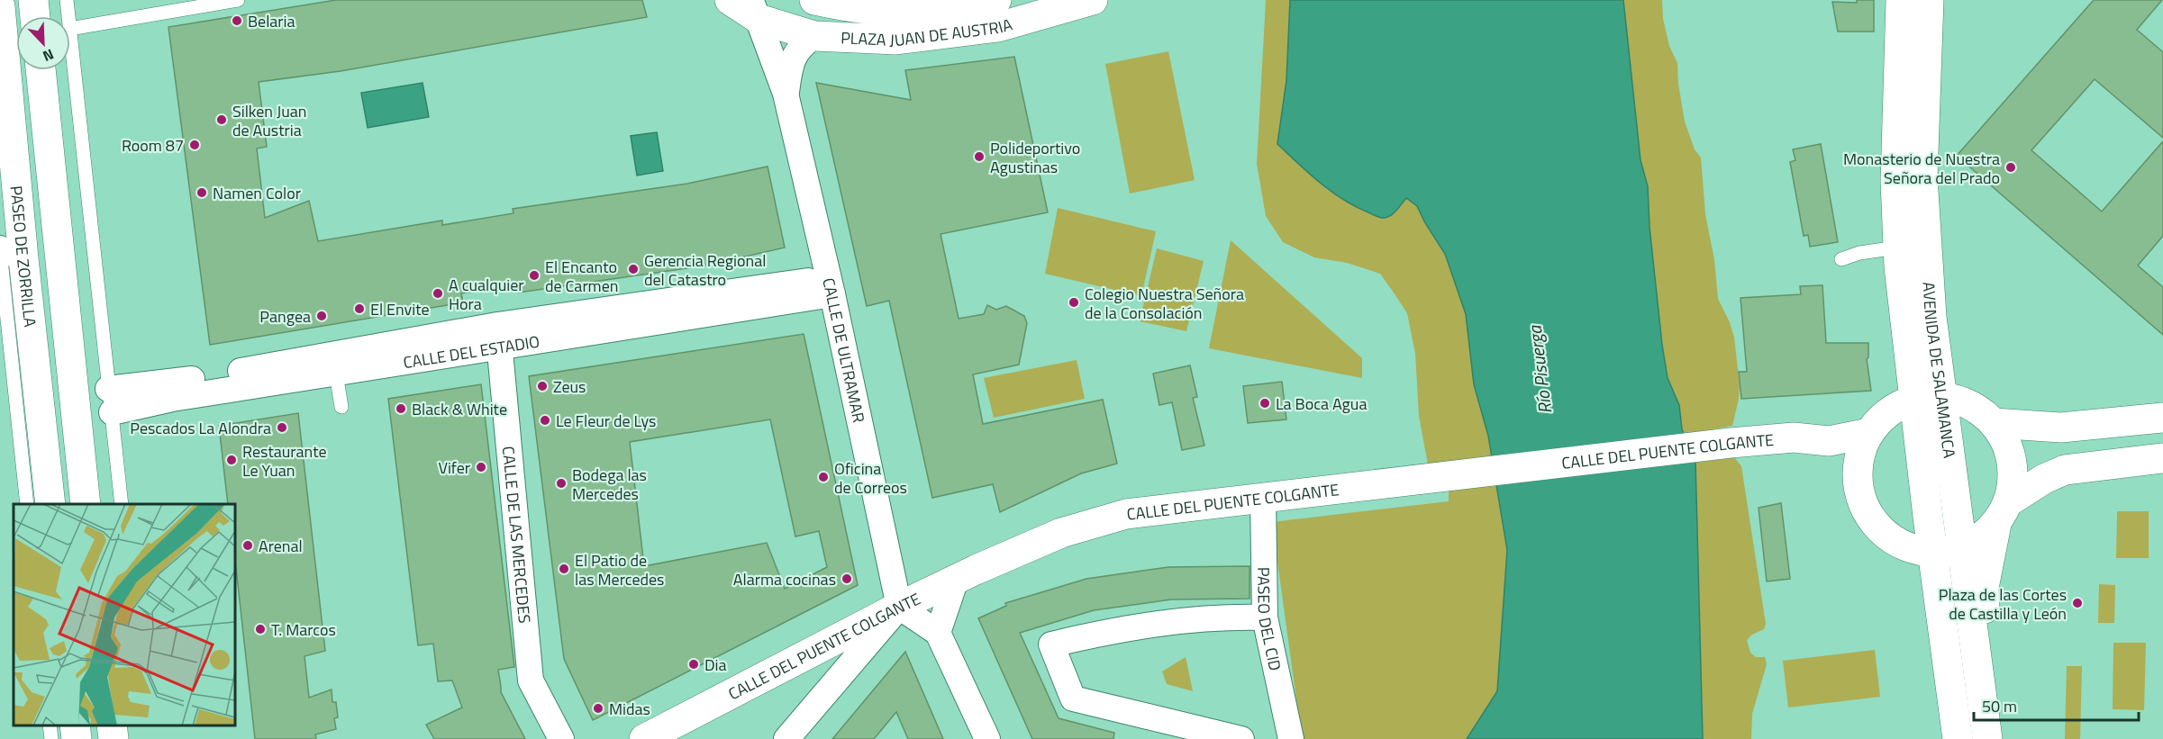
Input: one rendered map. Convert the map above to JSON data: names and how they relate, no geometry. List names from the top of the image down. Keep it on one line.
{"streets":{"main road":["PLAZA JUAN DE AUSTRIA","PASEO DE ZORRILLA","AVENIDA DE SALAMANCA","CALLE DEL PUENTE COLGANTE"],"street":["CALLE DE ULTRAMAR","CALLE DEL ESTADIO","CALLE DE LAS MERCEDES","PASEO DEL CID"]},"crossings":[["PLAZA JUAN DE AUSTRIA","CALLE DE ULTRAMAR"],["CALLE DE ULTRAMAR","CALLE DEL ESTADIO"],["CALLE DE ULTRAMAR","CALLE DEL PUENTE COLGANTE"],["CALLE DEL ESTADIO","CALLE DE LAS MERCEDES"],["CALLE DEL PUENTE COLGANTE","PASEO DEL CID"]],"water":["Río Pisuerga"],"places":["Belaria","Silken Juan de Austria","Room 87","Polideportivo Agustinas","Monasterio de Nuestra Señora del Prado","Namen Color","Gerencia Regional del Catastro","El Encanto de Carmen","A cualquier Hora","Colegio Nuestra Señora de la Consolación","El Envite","Pangea","Zeus","La Boca Agua","Black & White","Le Fleur de Lys","Pescados La Alondra","Restaurante Le Yuan","Vifer","Oficina de Correos","Bodega las Mercedes","Arenal","El Patio de las Mercedes","Alarma cocinas","Plaza de las Cortes de Castilla y León","T. Marcos","Dia","Midas"],"scale_bar":"50 m","north":"bottom right"}
